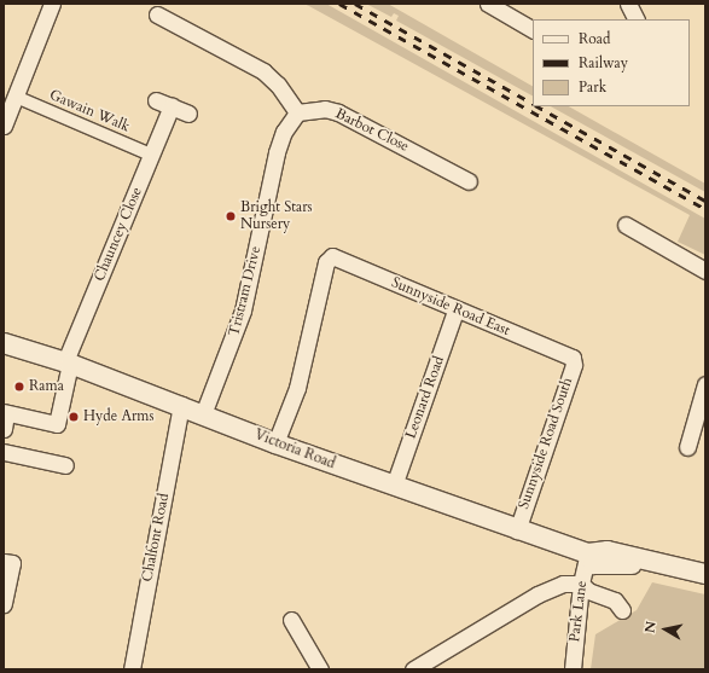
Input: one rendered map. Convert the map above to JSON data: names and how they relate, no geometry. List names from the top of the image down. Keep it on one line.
{"streets":{"street":["Gawain Walk","Barbot Close","Chauncey Close","Tristram Drive","Sunnyside Road East","Leonard Road","Sunnyside Road South","Victoria Road","Chalfont Road","Park Lane"]},"crossings":[["Gawain Walk","Chauncey Close"],["Barbot Close","Tristram Drive"],["Chauncey Close","Victoria Road"],["Tristram Drive","Victoria Road"],["Sunnyside Road East","Leonard Road"],["Sunnyside Road East","Sunnyside Road South"],["Sunnyside Road East","Victoria Road"],["Leonard Road","Victoria Road"],["Sunnyside Road South","Victoria Road"],["Victoria Road","Chalfont Road"],["Victoria Road","Park Lane"]],"places":["Bright Stars Nursery","Rama","Hyde Arms"],"legend":["Road","Railway","Park"],"north":"left"}
